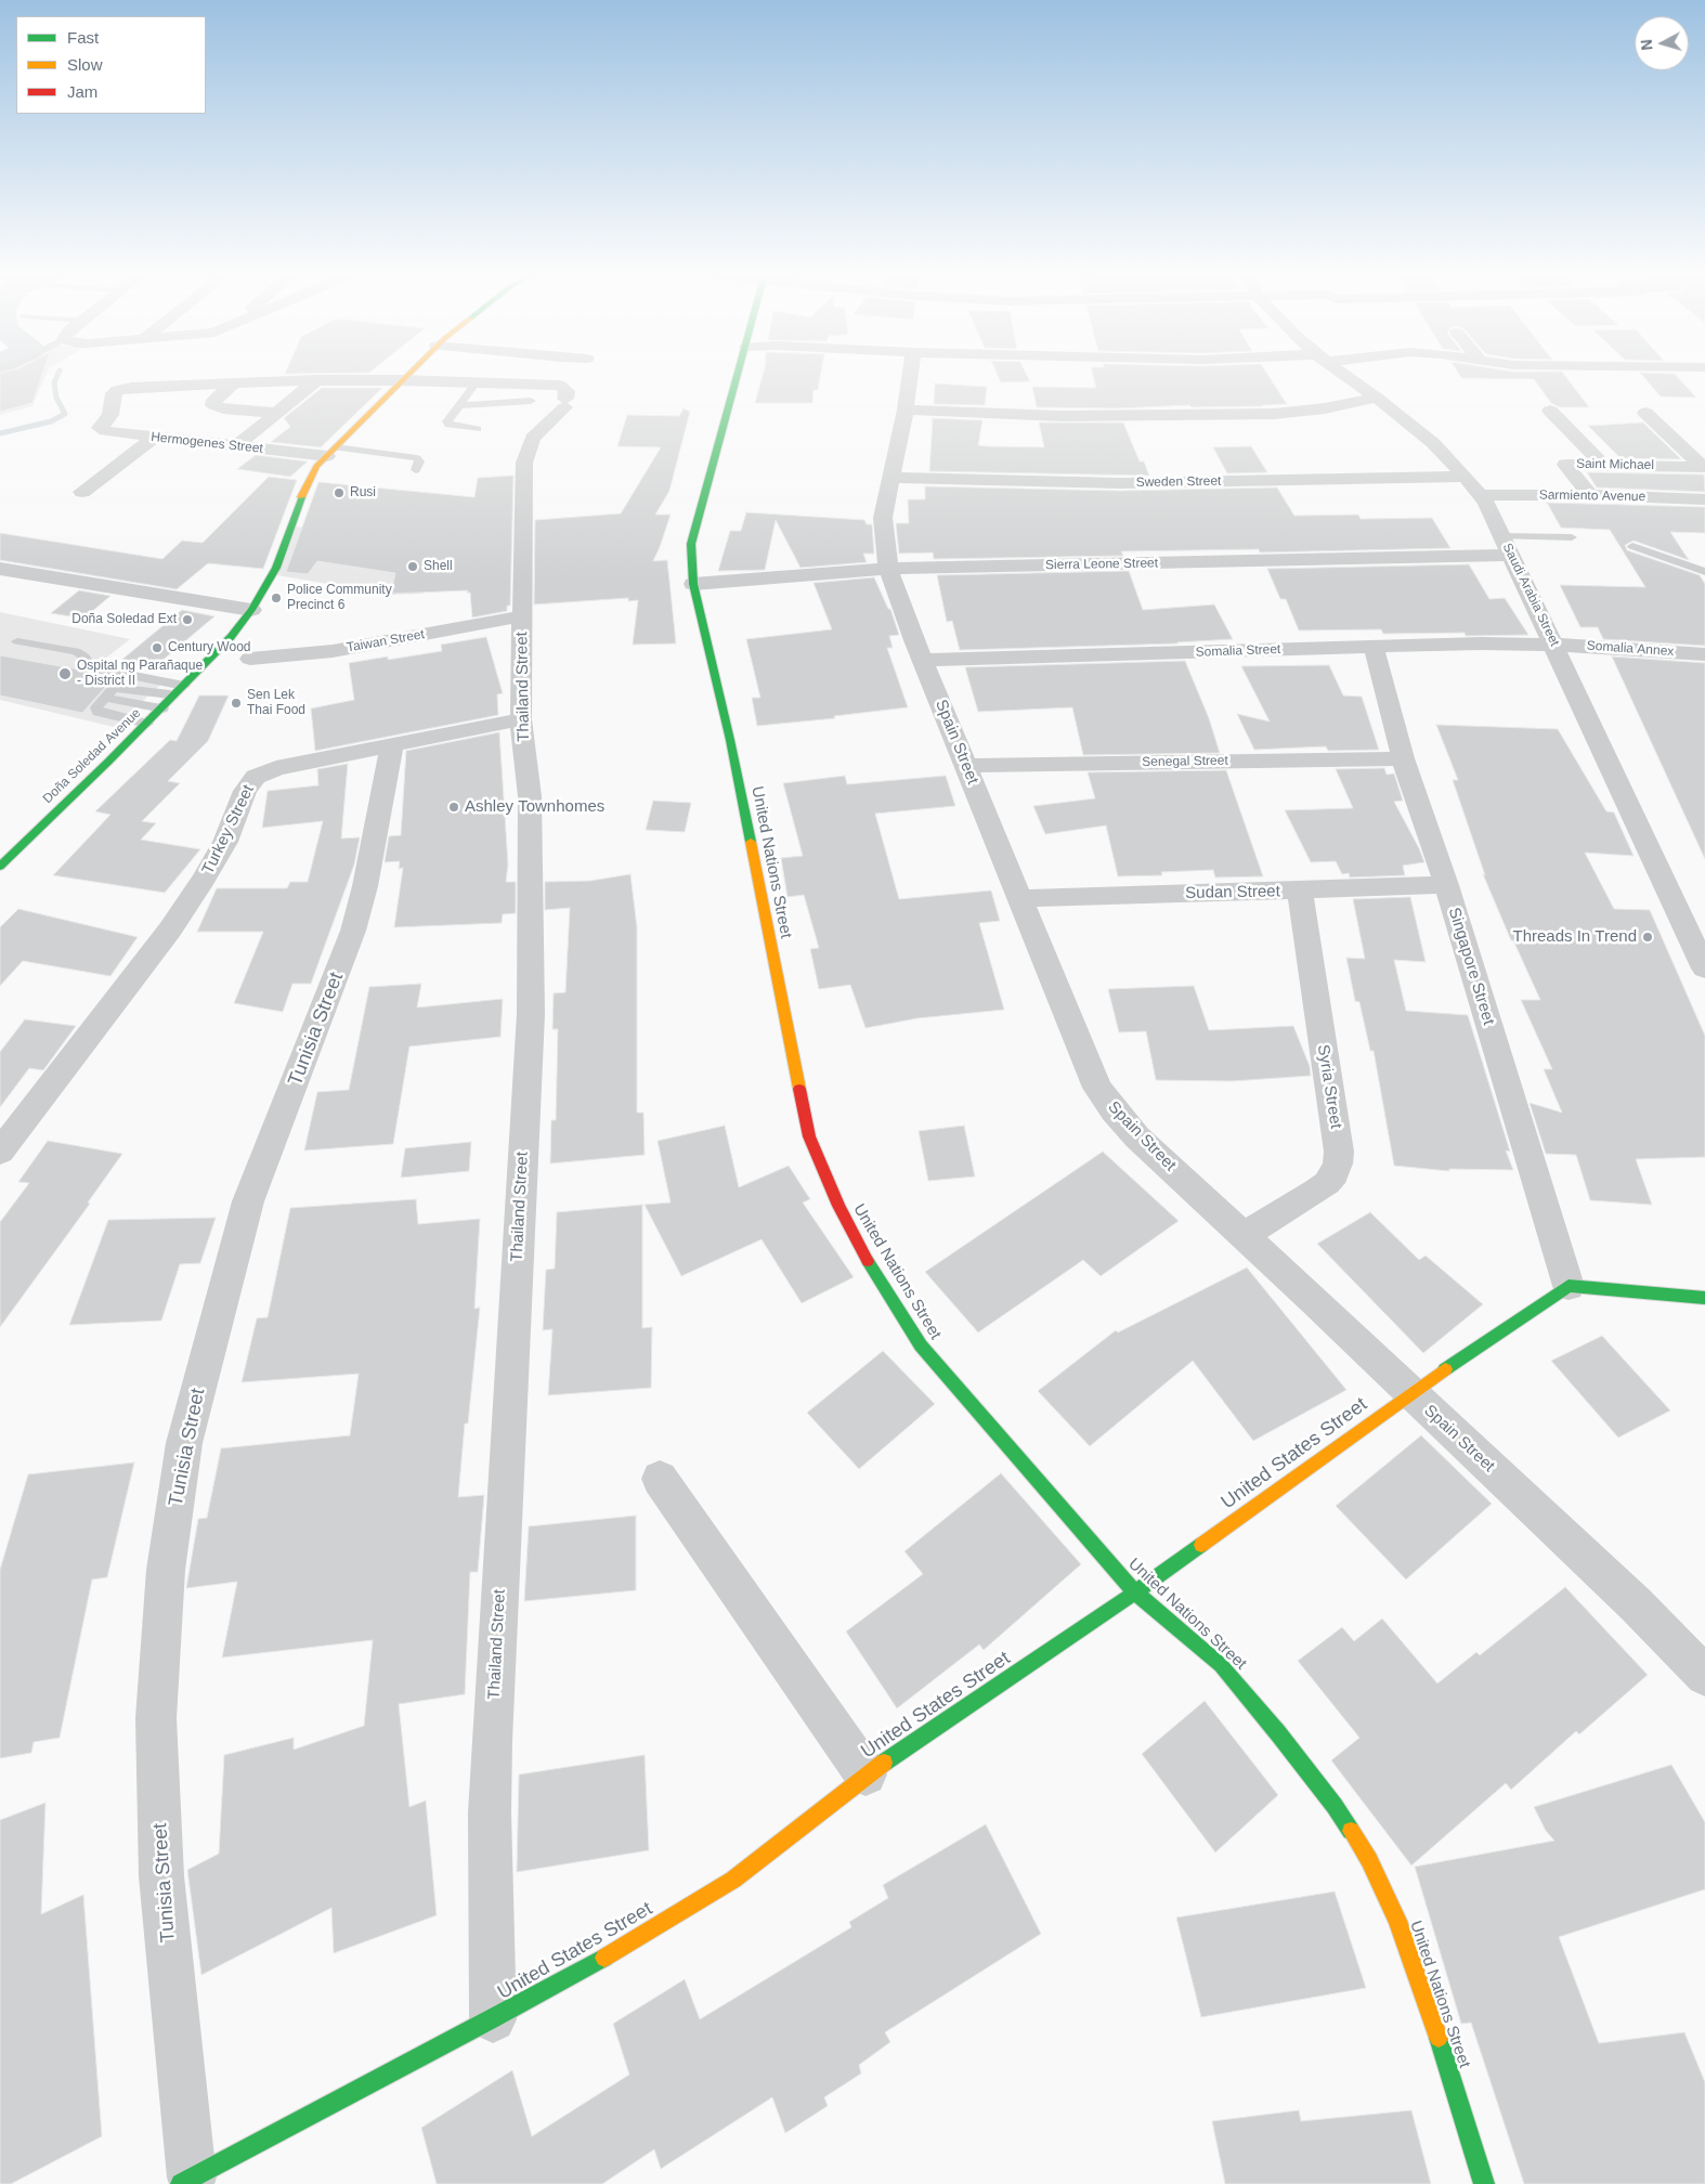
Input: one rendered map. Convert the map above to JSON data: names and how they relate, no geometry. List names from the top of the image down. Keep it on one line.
{"streets":{"street":["Hermogenes Street","Saint Michael","Sweden Street","Sarmiento Avenue","Sierra Leone Street","Saudi Arabia Street","Taiwan Street","Somalia Annex","Somalia Street","Thailand Street","Spain Street","Doña Soledad Avenue","Senegal Street","Turkey Street","United Nations Street","Sudan Street","Singapore Street","Tunisia Street","Syria Street","United States Street"]},"crossings":[["Hermogenes Street","Doña Soledad Avenue"],["Saint Michael","Sarmiento Avenue"],["Sweden Street","Saudi Arabia Street"],["Sweden Street","Spain Street"],["Sarmiento Avenue","Saudi Arabia Street"],["Sierra Leone Street","Saudi Arabia Street"],["Sierra Leone Street","Spain Street"],["Sierra Leone Street","United Nations Street"],["Saudi Arabia Street","Somalia Annex"],["Saudi Arabia Street","Somalia Street"],["Taiwan Street","Thailand Street"],["Somalia Annex","Somalia Street"],["Somalia Street","Spain Street"],["Somalia Street","Singapore Street"],["Thailand Street","Turkey Street"],["Thailand Street","United States Street"],["Spain Street","Senegal Street"],["Spain Street","Sudan Street"],["Spain Street","Syria Street"],["Spain Street","United States Street"],["Senegal Street","Singapore Street"],["Turkey Street","Tunisia Street"],["United Nations Street","United States Street"],["Sudan Street","Singapore Street"],["Sudan Street","Syria Street"],["Singapore Street","United States Street"],["Tunisia Street","United States Street"]],"places":["Rusi","Shell","Police Community Precinct 6","Doña Soledad Ext","Century Wood","Ospital ng Parañaque - District II","Sen Lek Thai Food","Ashley Townhomes","Threads In Trend"],"legend":["Fast","Slow","Jam"],"north":"left"}
